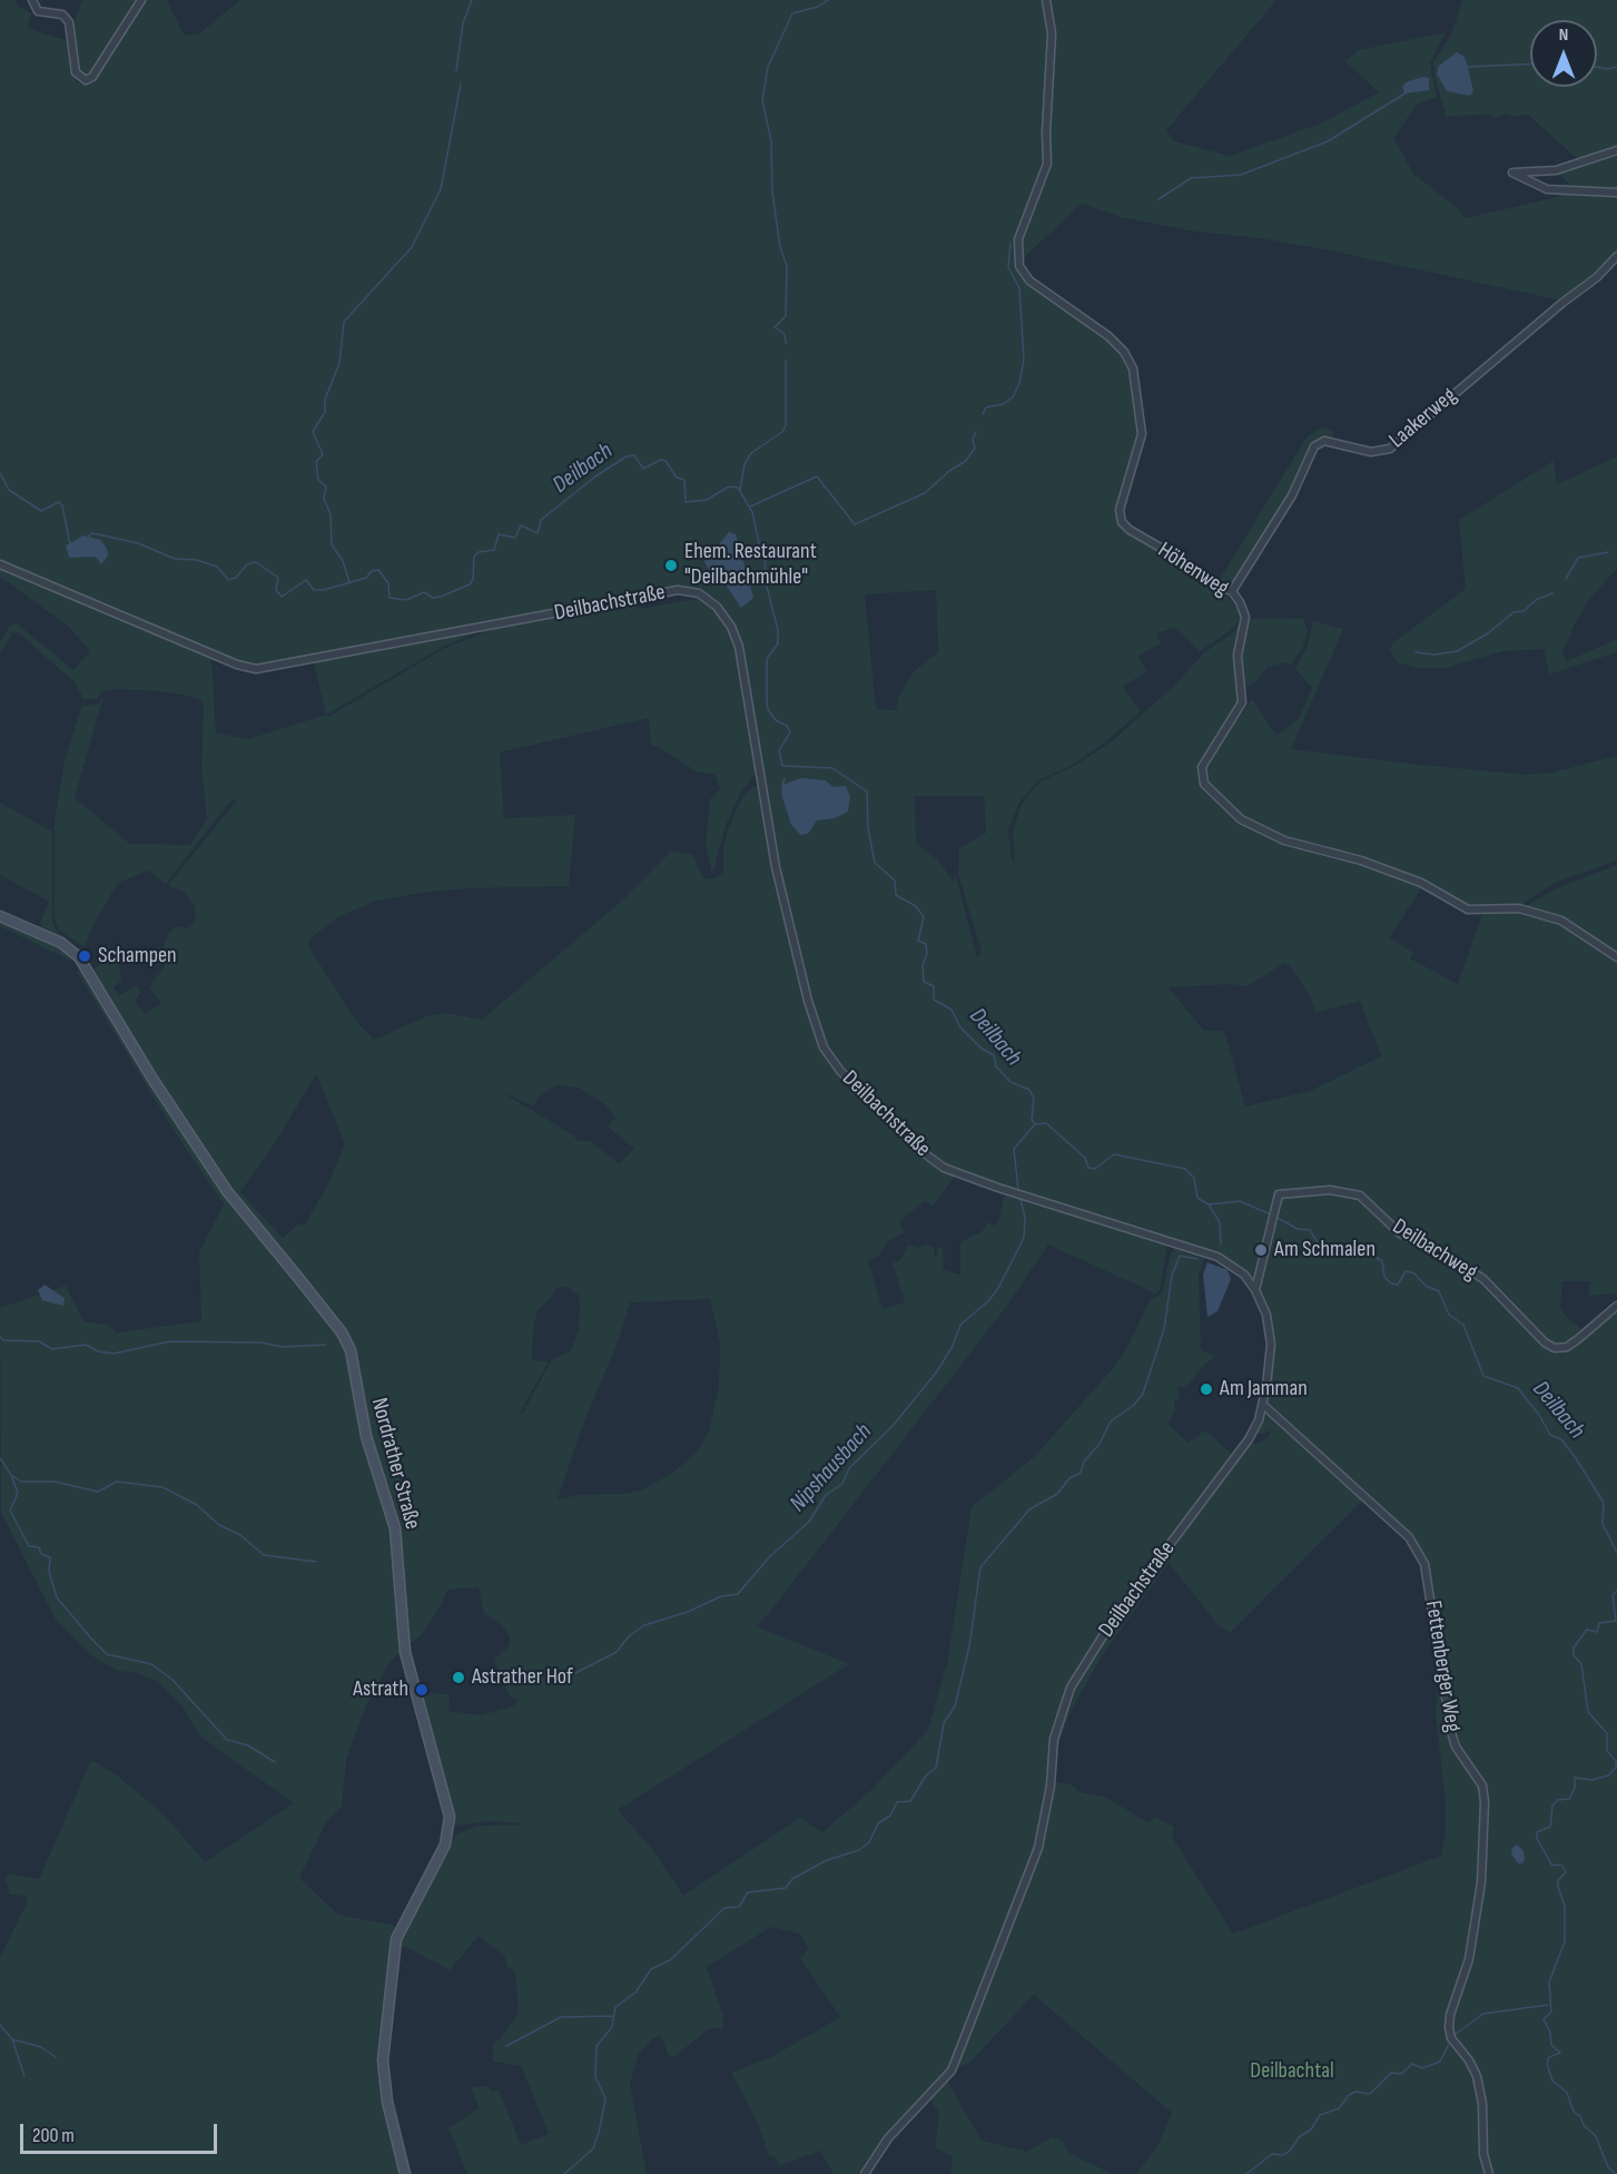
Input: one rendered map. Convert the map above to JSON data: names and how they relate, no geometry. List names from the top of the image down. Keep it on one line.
{"streets":{"main road":["Nordrather Straße"],"street":["Laakerweg","Höhenweg","Deilbachstraße","Deilbachweg","Fettenberger Weg"]},"crossings":[["Laakerweg","Höhenweg"],["Deilbachstraße","Deilbachweg"],["Deilbachstraße","Fettenberger Weg"]],"water":["Deilbach","Nipshausbach"],"parks":["Deilbachtal"],"places":["Ehem. Restaurant \"Deilbachmühle\"","Schampen","Am Schmalen","Am Jamman","Astrather Hof","Astrath"],"scale_bar":"200 m","north":"top"}
